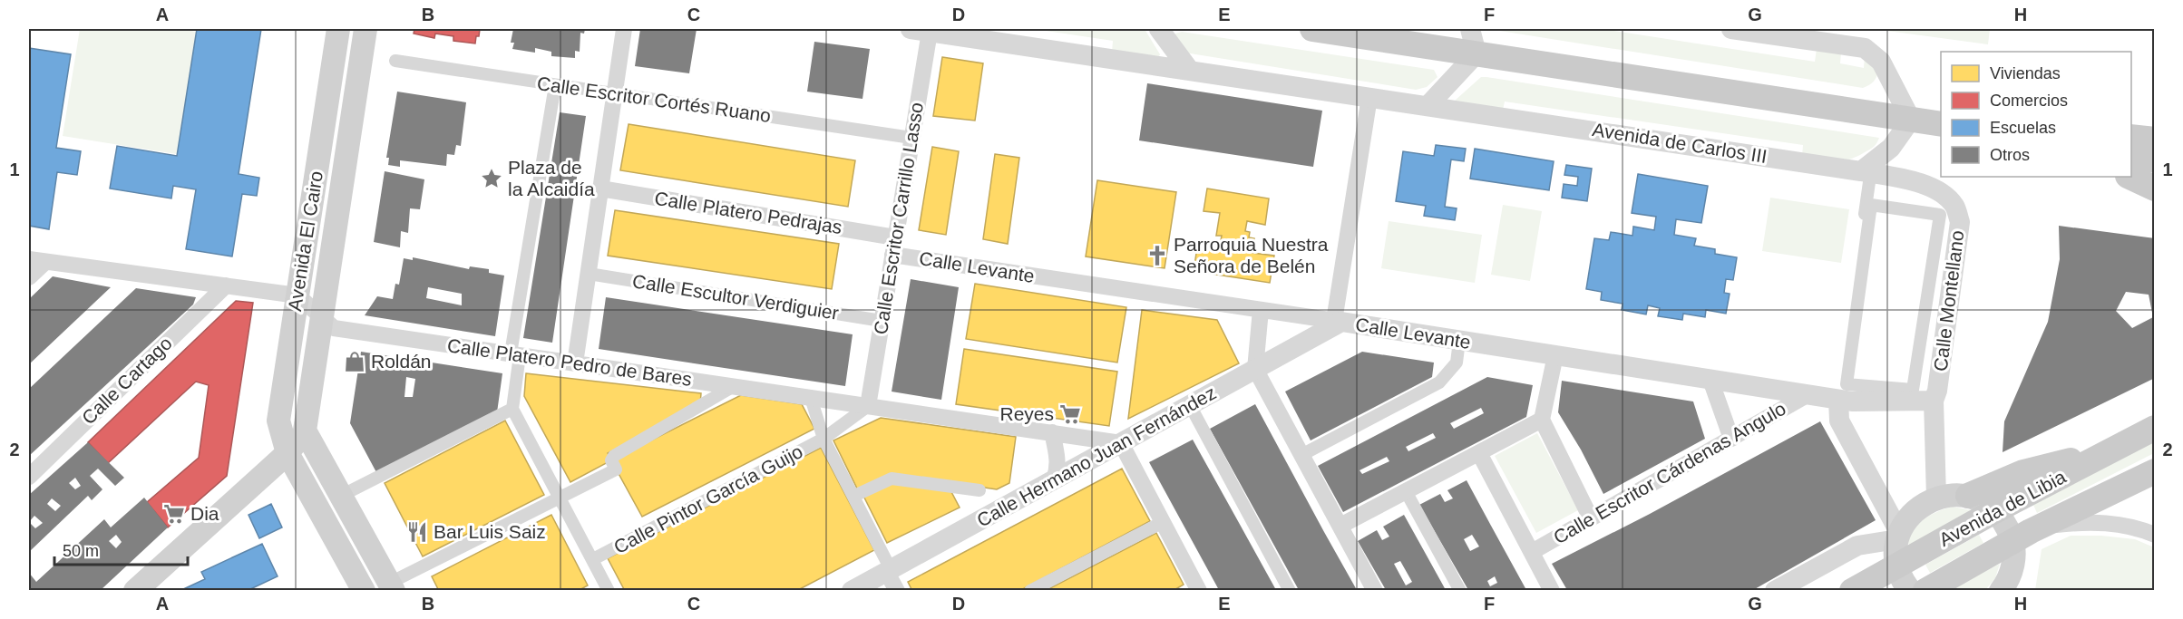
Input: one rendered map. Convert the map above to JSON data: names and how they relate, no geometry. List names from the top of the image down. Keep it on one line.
{"streets":{"main road":["Avenida El Cairo","Avenida de Libia"],"street":["Calle Escritor Cortés Ruano","Avenida de Carlos III","Calle Platero Pedrajas","Calle Escritor Carrillo Lasso","Calle Levante","Calle Escultor Verdiguier","Calle Montellano","Calle Platero Pedro de Bares","Calle Cartago","Calle Hermano Juan Fernández","Calle Escritor Cárdenas Angulo","Calle Pintor García Guijo"]},"crossings":[["Calle Escritor Cortés Ruano","Calle Escritor Carrillo Lasso"],["Avenida de Carlos III","Calle Escritor Carrillo Lasso"],["Avenida de Carlos III","Calle Montellano"],["Calle Platero Pedrajas","Calle Escritor Carrillo Lasso"],["Calle Escritor Carrillo Lasso","Calle Levante"],["Calle Escritor Carrillo Lasso","Calle Escultor Verdiguier"],["Calle Escritor Carrillo Lasso","Calle Platero Pedro de Bares"],["Calle Escritor Carrillo Lasso","Calle Pintor García Guijo"],["Avenida El Cairo","Calle Platero Pedro de Bares"],["Calle Levante","Calle Montellano"],["Calle Levante","Calle Hermano Juan Fernández"],["Calle Levante","Calle Escritor Cárdenas Angulo"],["Calle Platero Pedro de Bares","Calle Hermano Juan Fernández"],["Calle Platero Pedro de Bares","Calle Pintor García Guijo"],["Calle Hermano Juan Fernández","Calle Pintor García Guijo"]],"places":{"place":["Plaza de la Alcaidía"],"church":["Parroquia Nuestra Señora de Belén"],"shop":["Roldán"],"supermarket":["Reyes","Dia"],"restaurant":["Bar Luis Saiz"]},"legend":["Viviendas","Comercios","Escuelas","Otros"],"scale_bar":"50 m","grid":{"columns":["A","B","C","D","E","F","G","H"],"rows":["1","2"]}}
